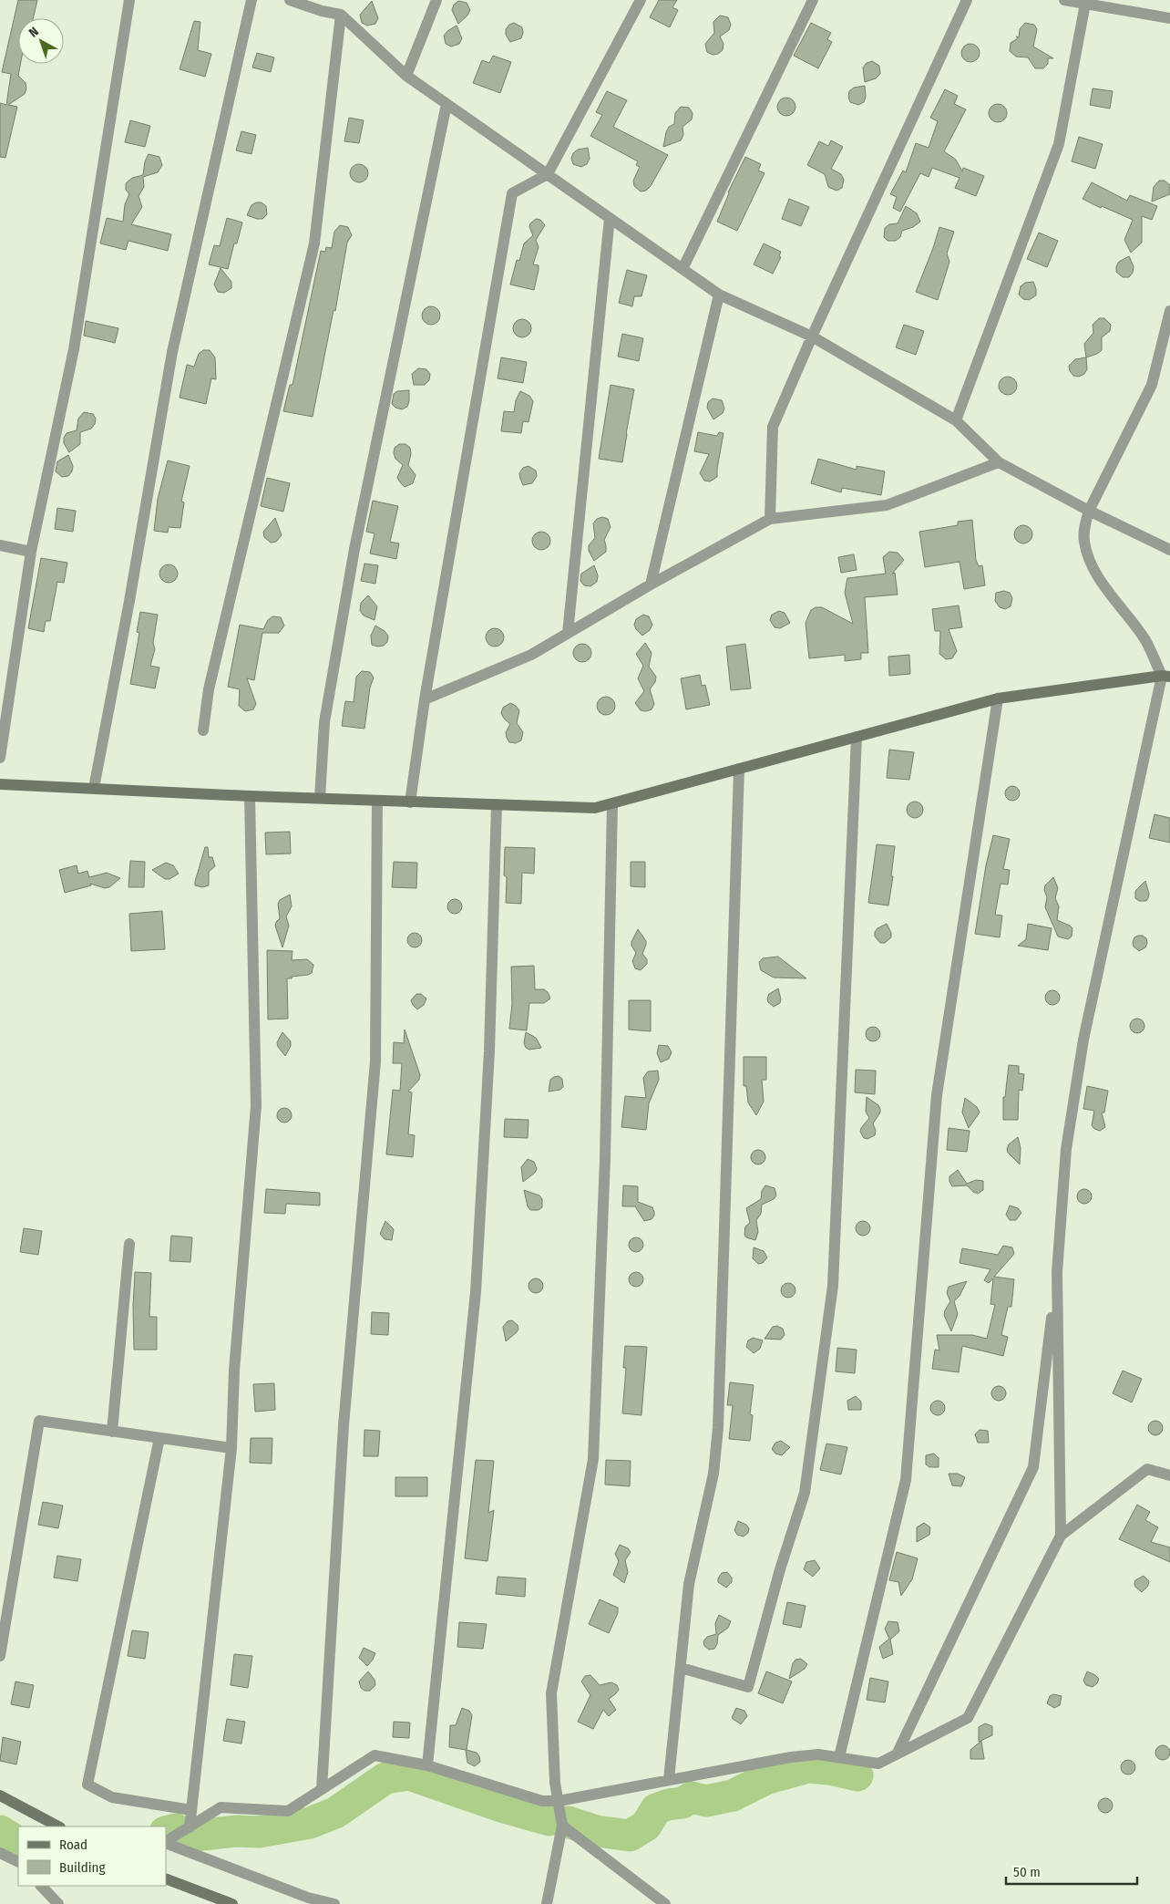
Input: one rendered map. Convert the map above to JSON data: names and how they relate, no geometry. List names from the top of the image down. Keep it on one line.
{"legend":["Road","Building"],"scale_bar":"50 m","north":"top left"}
